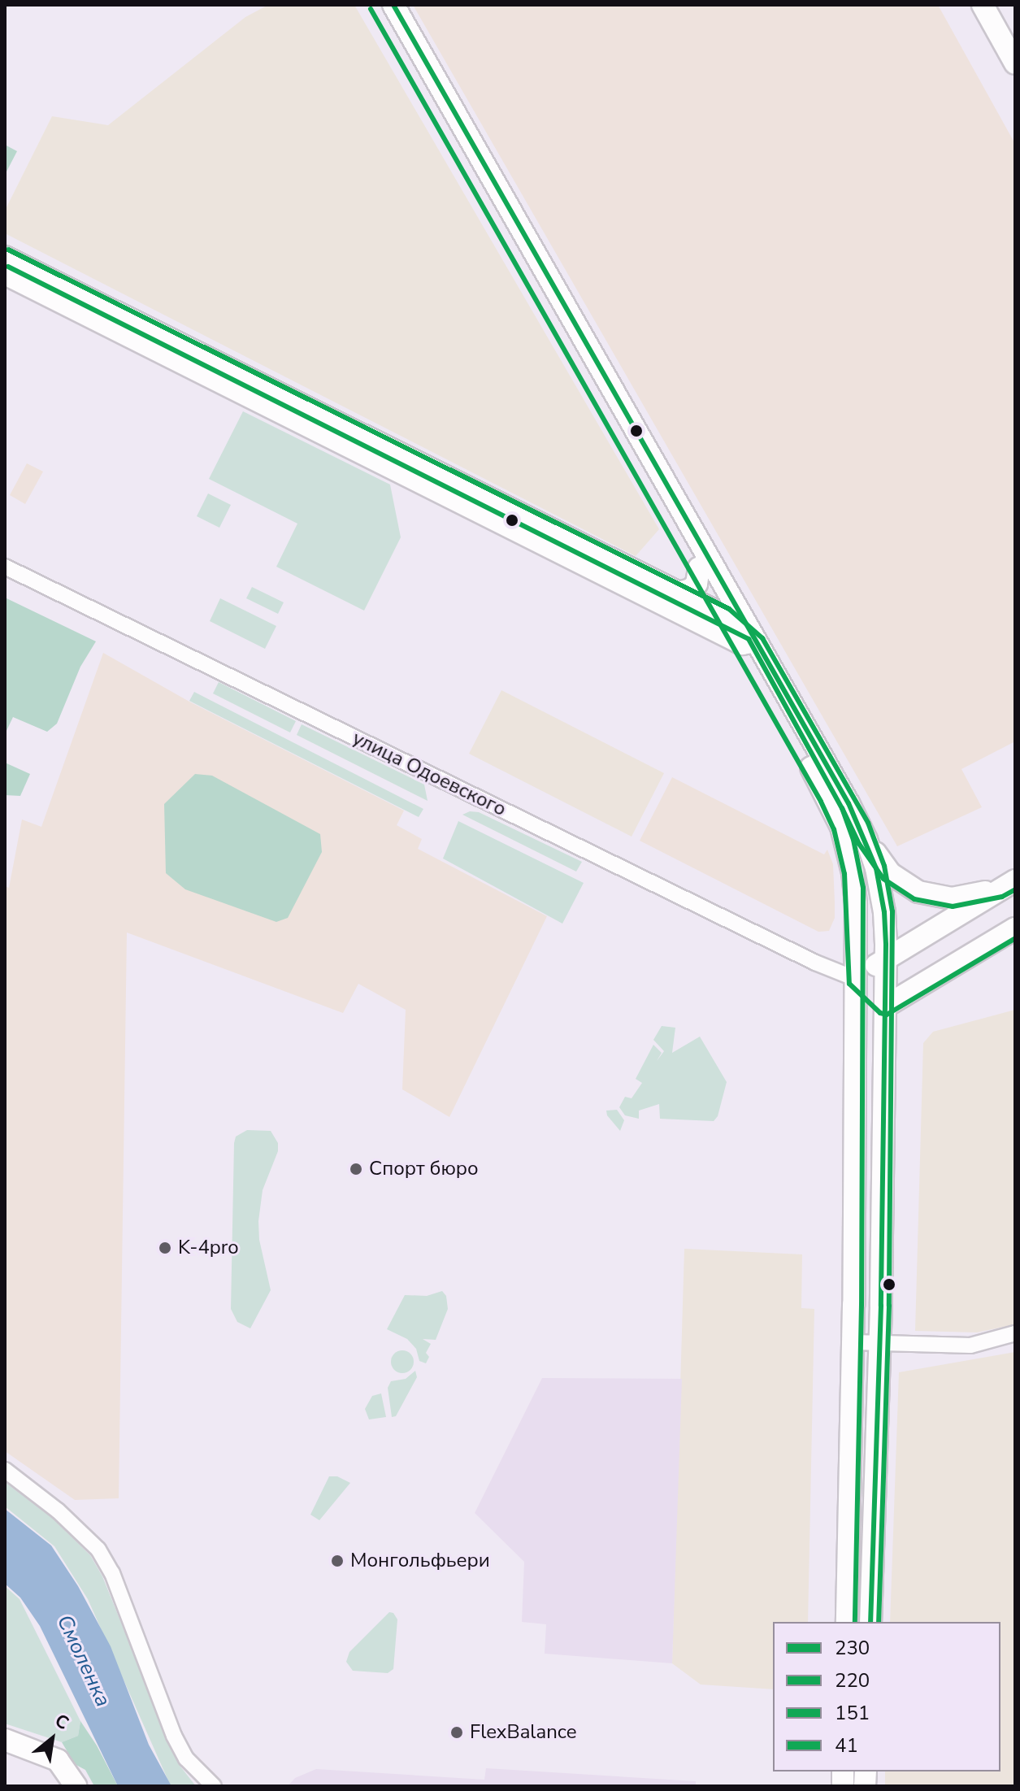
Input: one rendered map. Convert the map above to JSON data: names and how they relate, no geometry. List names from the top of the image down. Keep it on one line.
{"streets":{"main road":["улица Одоевского"]},"water":["Смоленка"],"places":["Спорт бюро","K-4pro","Монгольфьери","FlexBalance"],"lines":["transit line 230","transit line 220","transit line 151","transit line 41"],"legend":["230","220","151","41"],"north":"top right"}
